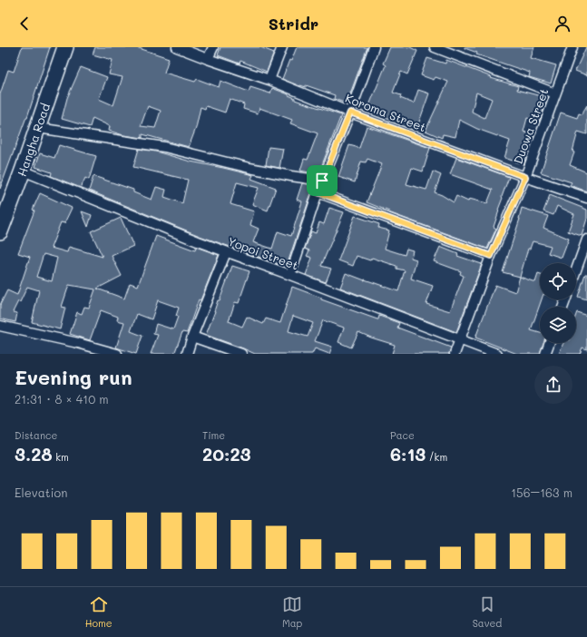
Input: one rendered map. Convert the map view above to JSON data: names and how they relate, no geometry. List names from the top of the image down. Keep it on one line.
{"streets":{"highway":["Hangha Road"],"street":["Koroma Street","Duowa Street","Yopoi Street"]},"crossings":[["Koroma Street","Duowa Street"],["Duowa Street","Yopoi Street"],["Hangha Road","Yopoi Street"]],"page":{"header":"Stridr","heading":["Evening run","21:31 · 8 × 410 m"],"stats":[["Distance","3.28 km"],["Time","20:23"],["Pace","6:13 /km"]],"chart":["Elevation","156–163 m"],"tabs":["Home","Map","Saved"]}}
